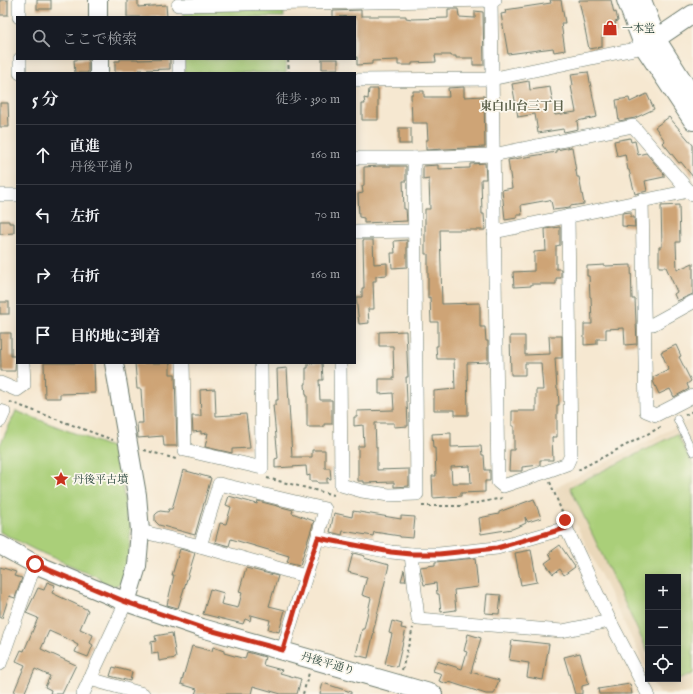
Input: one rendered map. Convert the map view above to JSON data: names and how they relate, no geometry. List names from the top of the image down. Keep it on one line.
{"streets":{"street":["丹後平通り"]},"districts":["東白山台三丁目"],"places":{"shop":["一本堂"],"place":["丹後平古墳"]},"page":{"search":"ここで検索","heading":["5 分","徒歩 · 390 m"],"list":[["直進","丹後平通り","160 m"],["左折","70 m"],["右折","160 m"],"目的地に到着"],"map_buttons":["+","−"]}}
